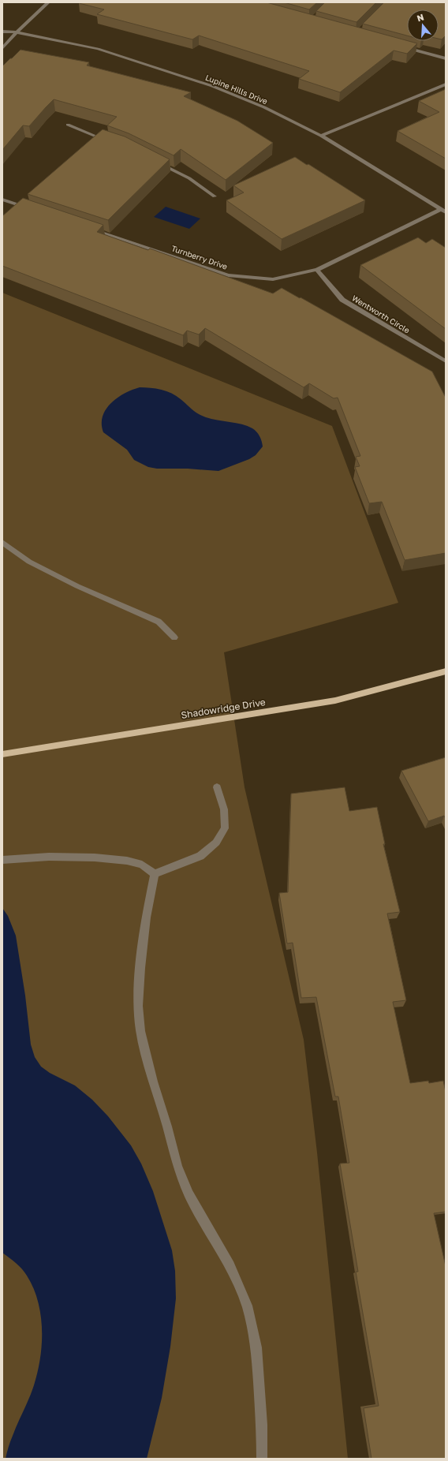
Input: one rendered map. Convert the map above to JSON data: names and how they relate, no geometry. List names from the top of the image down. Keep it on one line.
{"streets":{"main road":["Shadowridge Drive"],"street":["Lupine Hills Drive","Turnberry Drive","Wentworth Circle"]},"crossings":[["Lupine Hills Drive","Turnberry Drive"],["Turnberry Drive","Wentworth Circle"]],"north":"top"}
